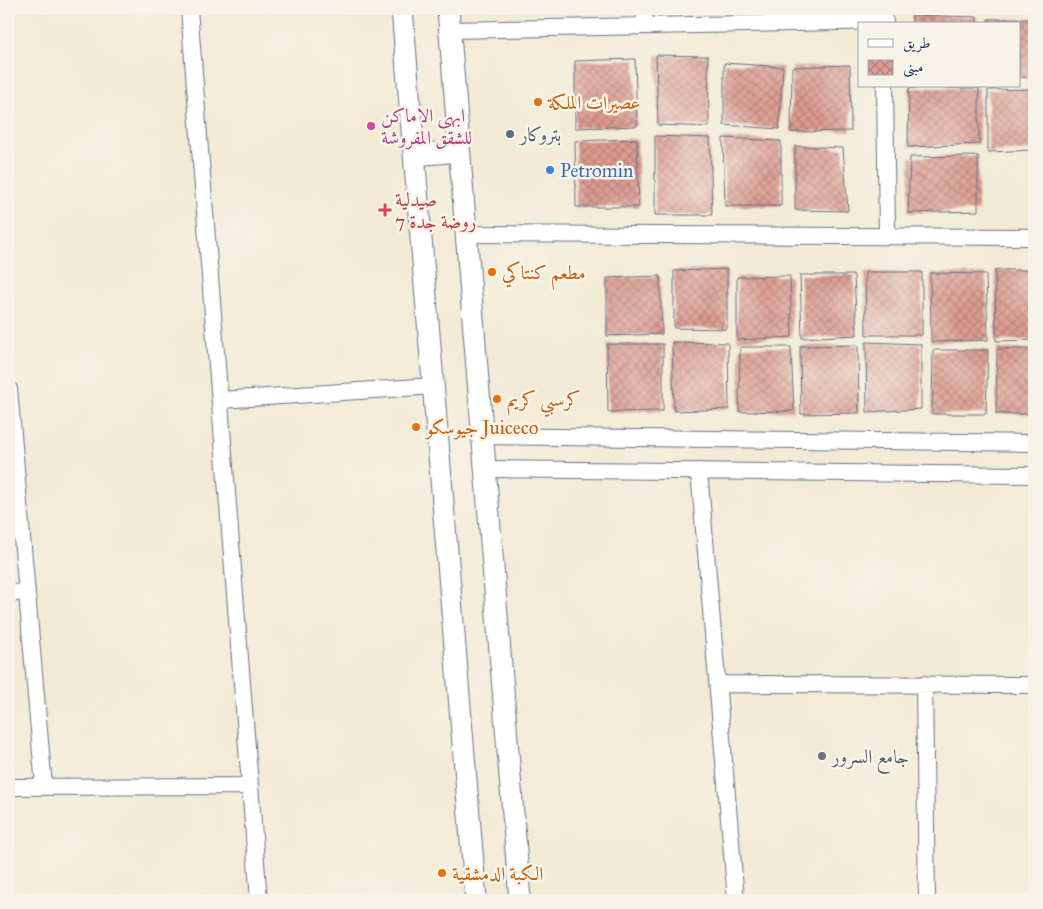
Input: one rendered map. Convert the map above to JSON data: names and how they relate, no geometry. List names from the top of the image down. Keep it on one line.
{"places":{"other":["عصيرات الملكة","ابهى الاماكن للشقق المفروشة","بتروكار","Petromin","مطعم كنتاكي","كرسبي كريم","جيوسكو Juiceco","جامع السرور","الكبة الدمشقية"],"health":["صيدلية روضة جدة 7"]},"legend":["طريق","مبنى"]}
